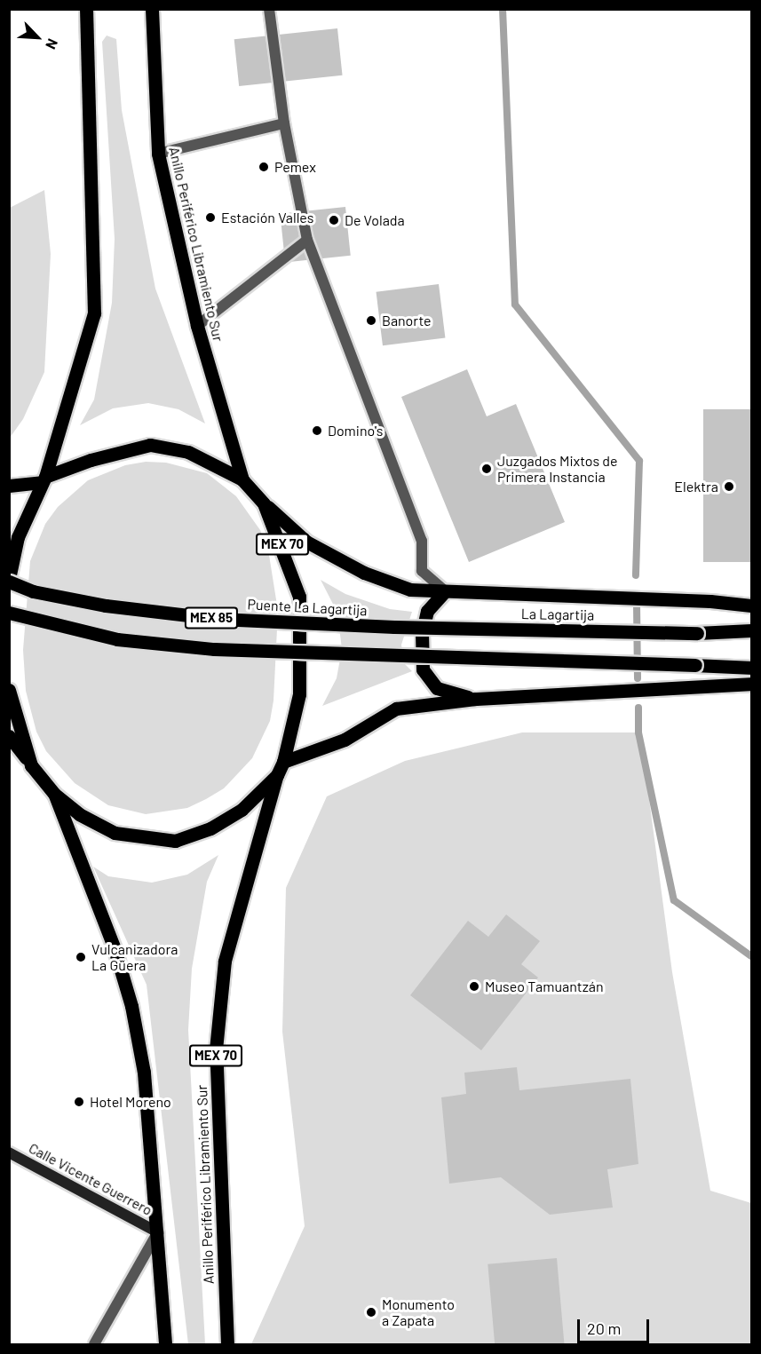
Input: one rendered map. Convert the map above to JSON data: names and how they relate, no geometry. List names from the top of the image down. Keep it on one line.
{"streets":{"main road":["Anillo Periférico Libramiento Sur","MEX 70","Puente La Lagartija","La Lagartija","MEX 85"],"street":["Calle Vicente Guerrero"]},"crossings":[["Anillo Periférico Libramiento Sur","Calle Vicente Guerrero"],["Puente La Lagartija","La Lagartija"]],"places":["Pemex","Estación Valles","De Volada","Banorte","Domino's","Juzgados Mixtos de Primera Instancia","Elektra","Vulcanizadora La Güera","Museo Tamuantzán","Hotel Moreno","Monumento a Zapata"],"scale_bar":"20 m","north":"bottom right"}
